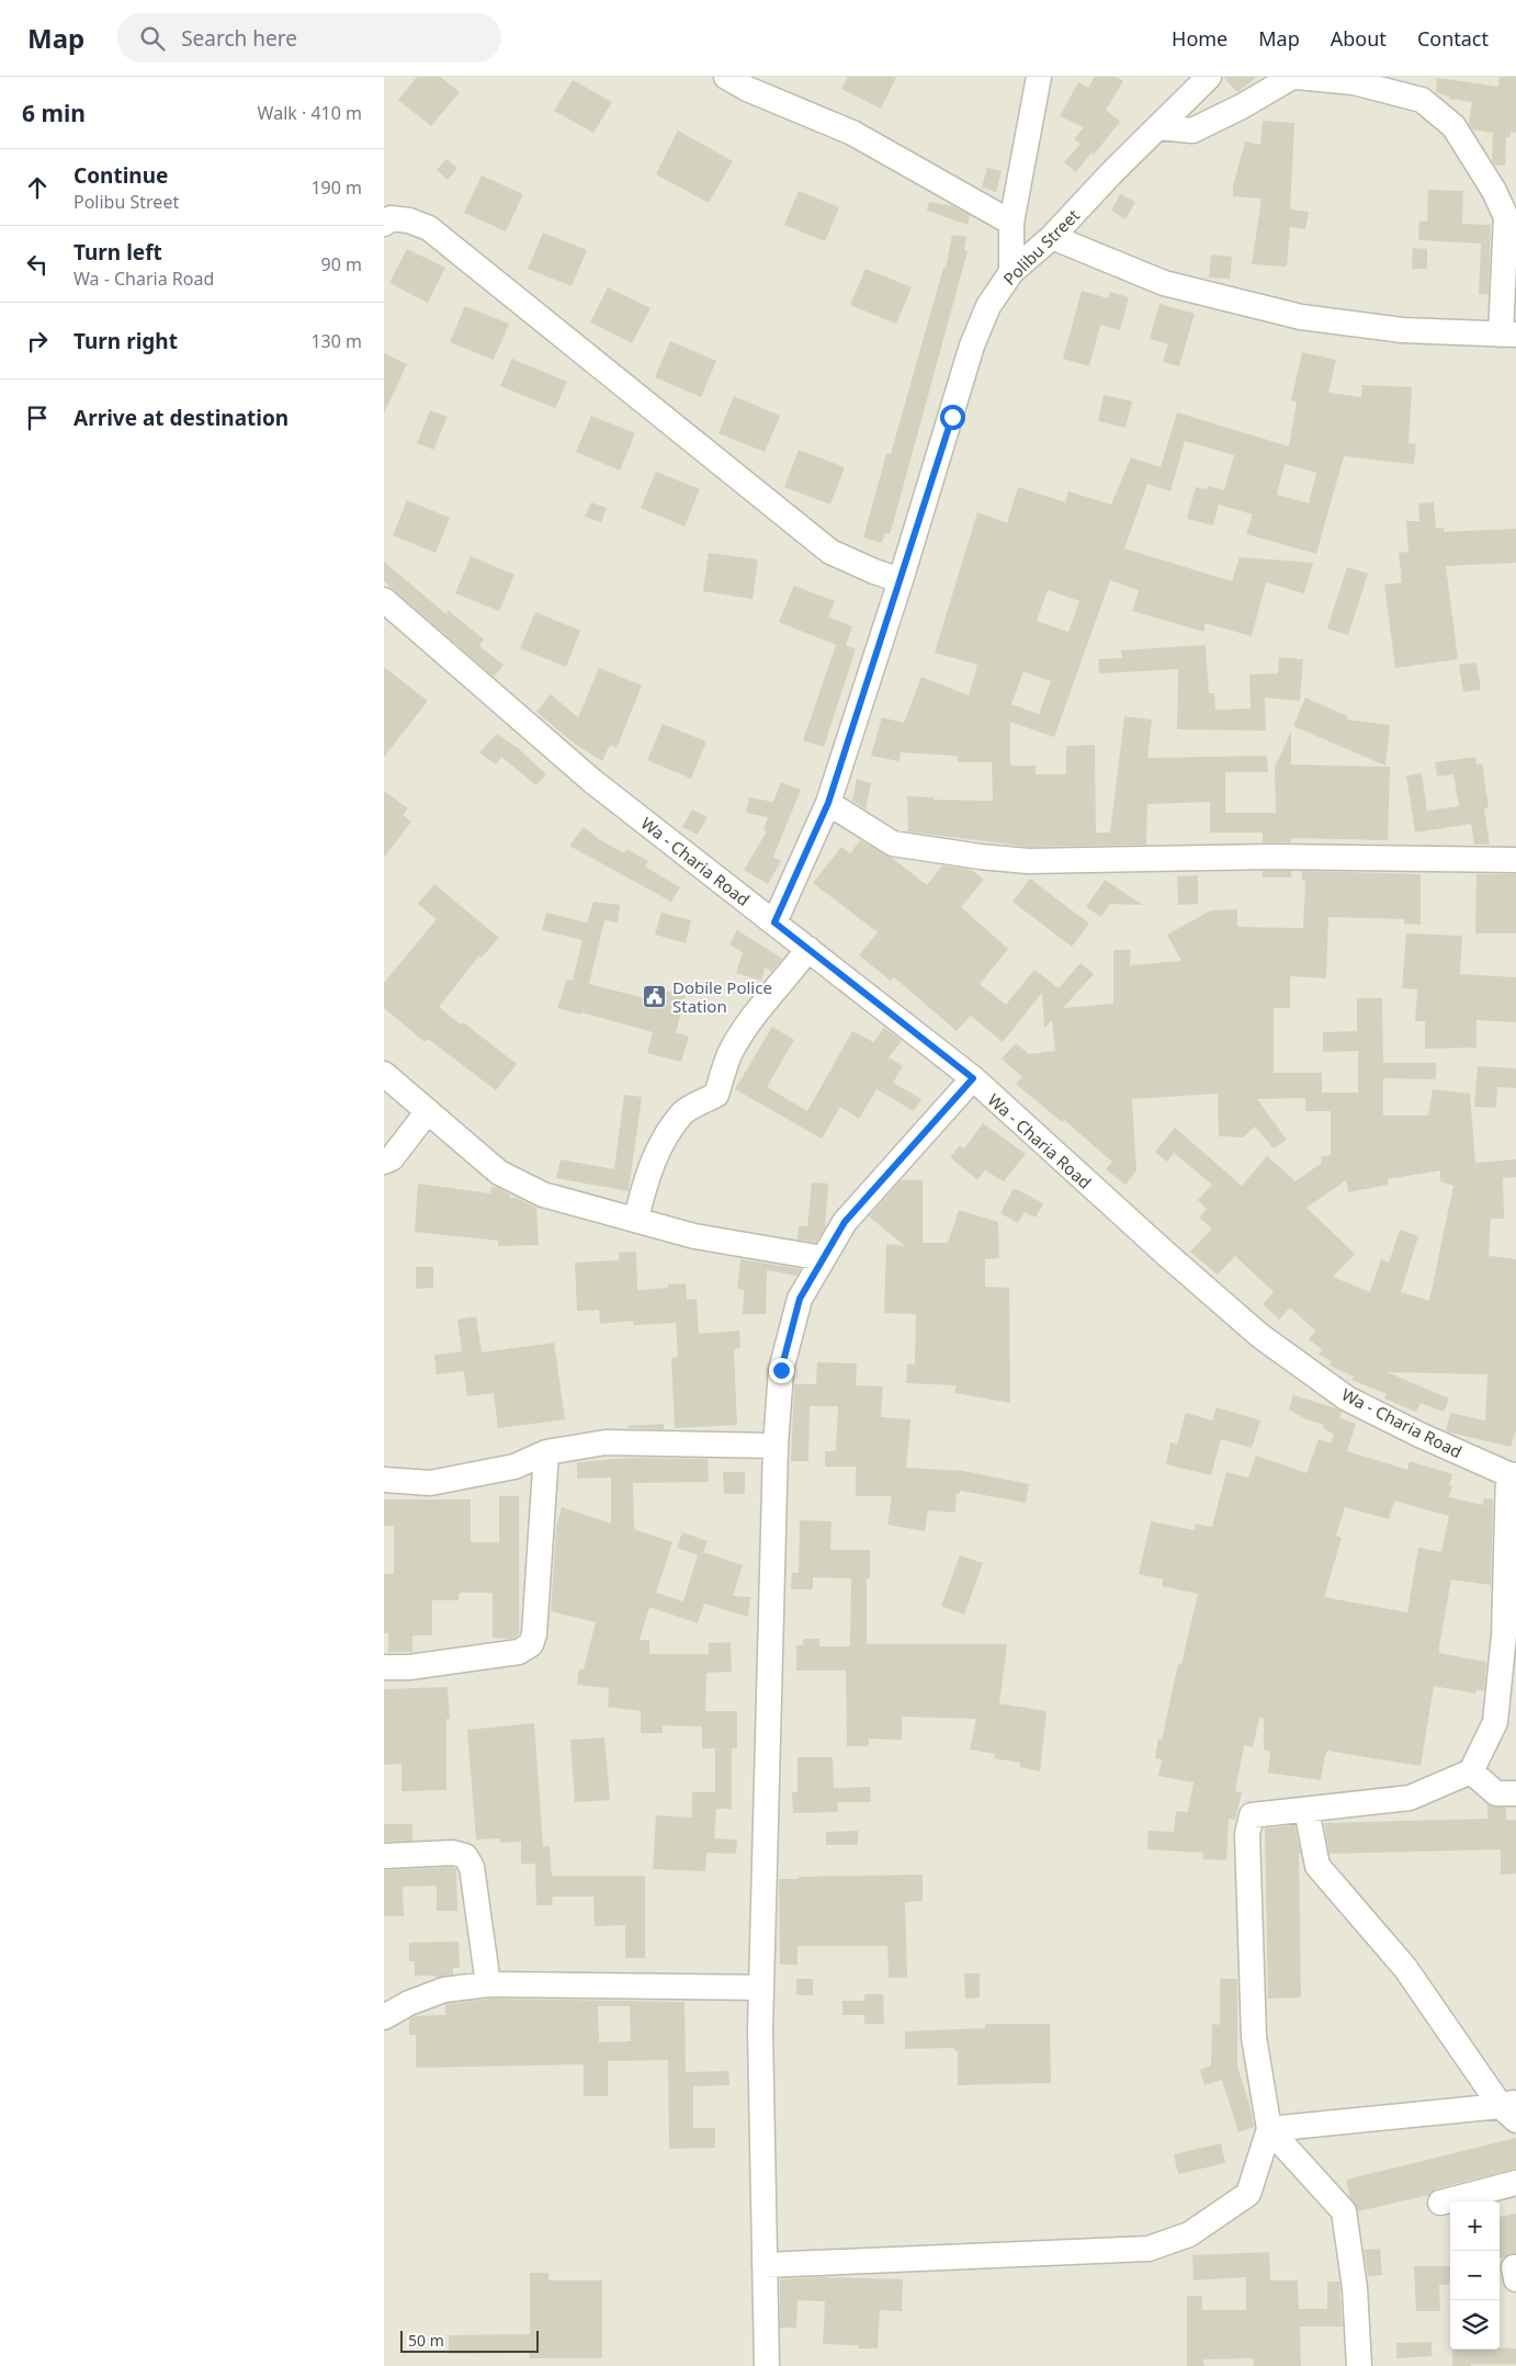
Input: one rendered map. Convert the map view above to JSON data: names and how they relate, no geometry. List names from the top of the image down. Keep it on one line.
{"streets":{"street":["Polibu Street","Wa - Charia Road"]},"crossings":[["Polibu Street","Wa - Charia Road"]],"places":{"public building":["Dobile Police Station"]},"scale_bar":"50 m","page":{"header":"Map","search":"Search here","nav":["Home","Map","About","Contact"],"heading":["6 min","Walk · 410 m"],"list":[["Continue","Polibu Street","190 m"],["Turn left","Wa - Charia Road","90 m"],["Turn right","130 m"],"Arrive at destination"],"map_buttons":["+","−"],"scale":"50 m"}}
